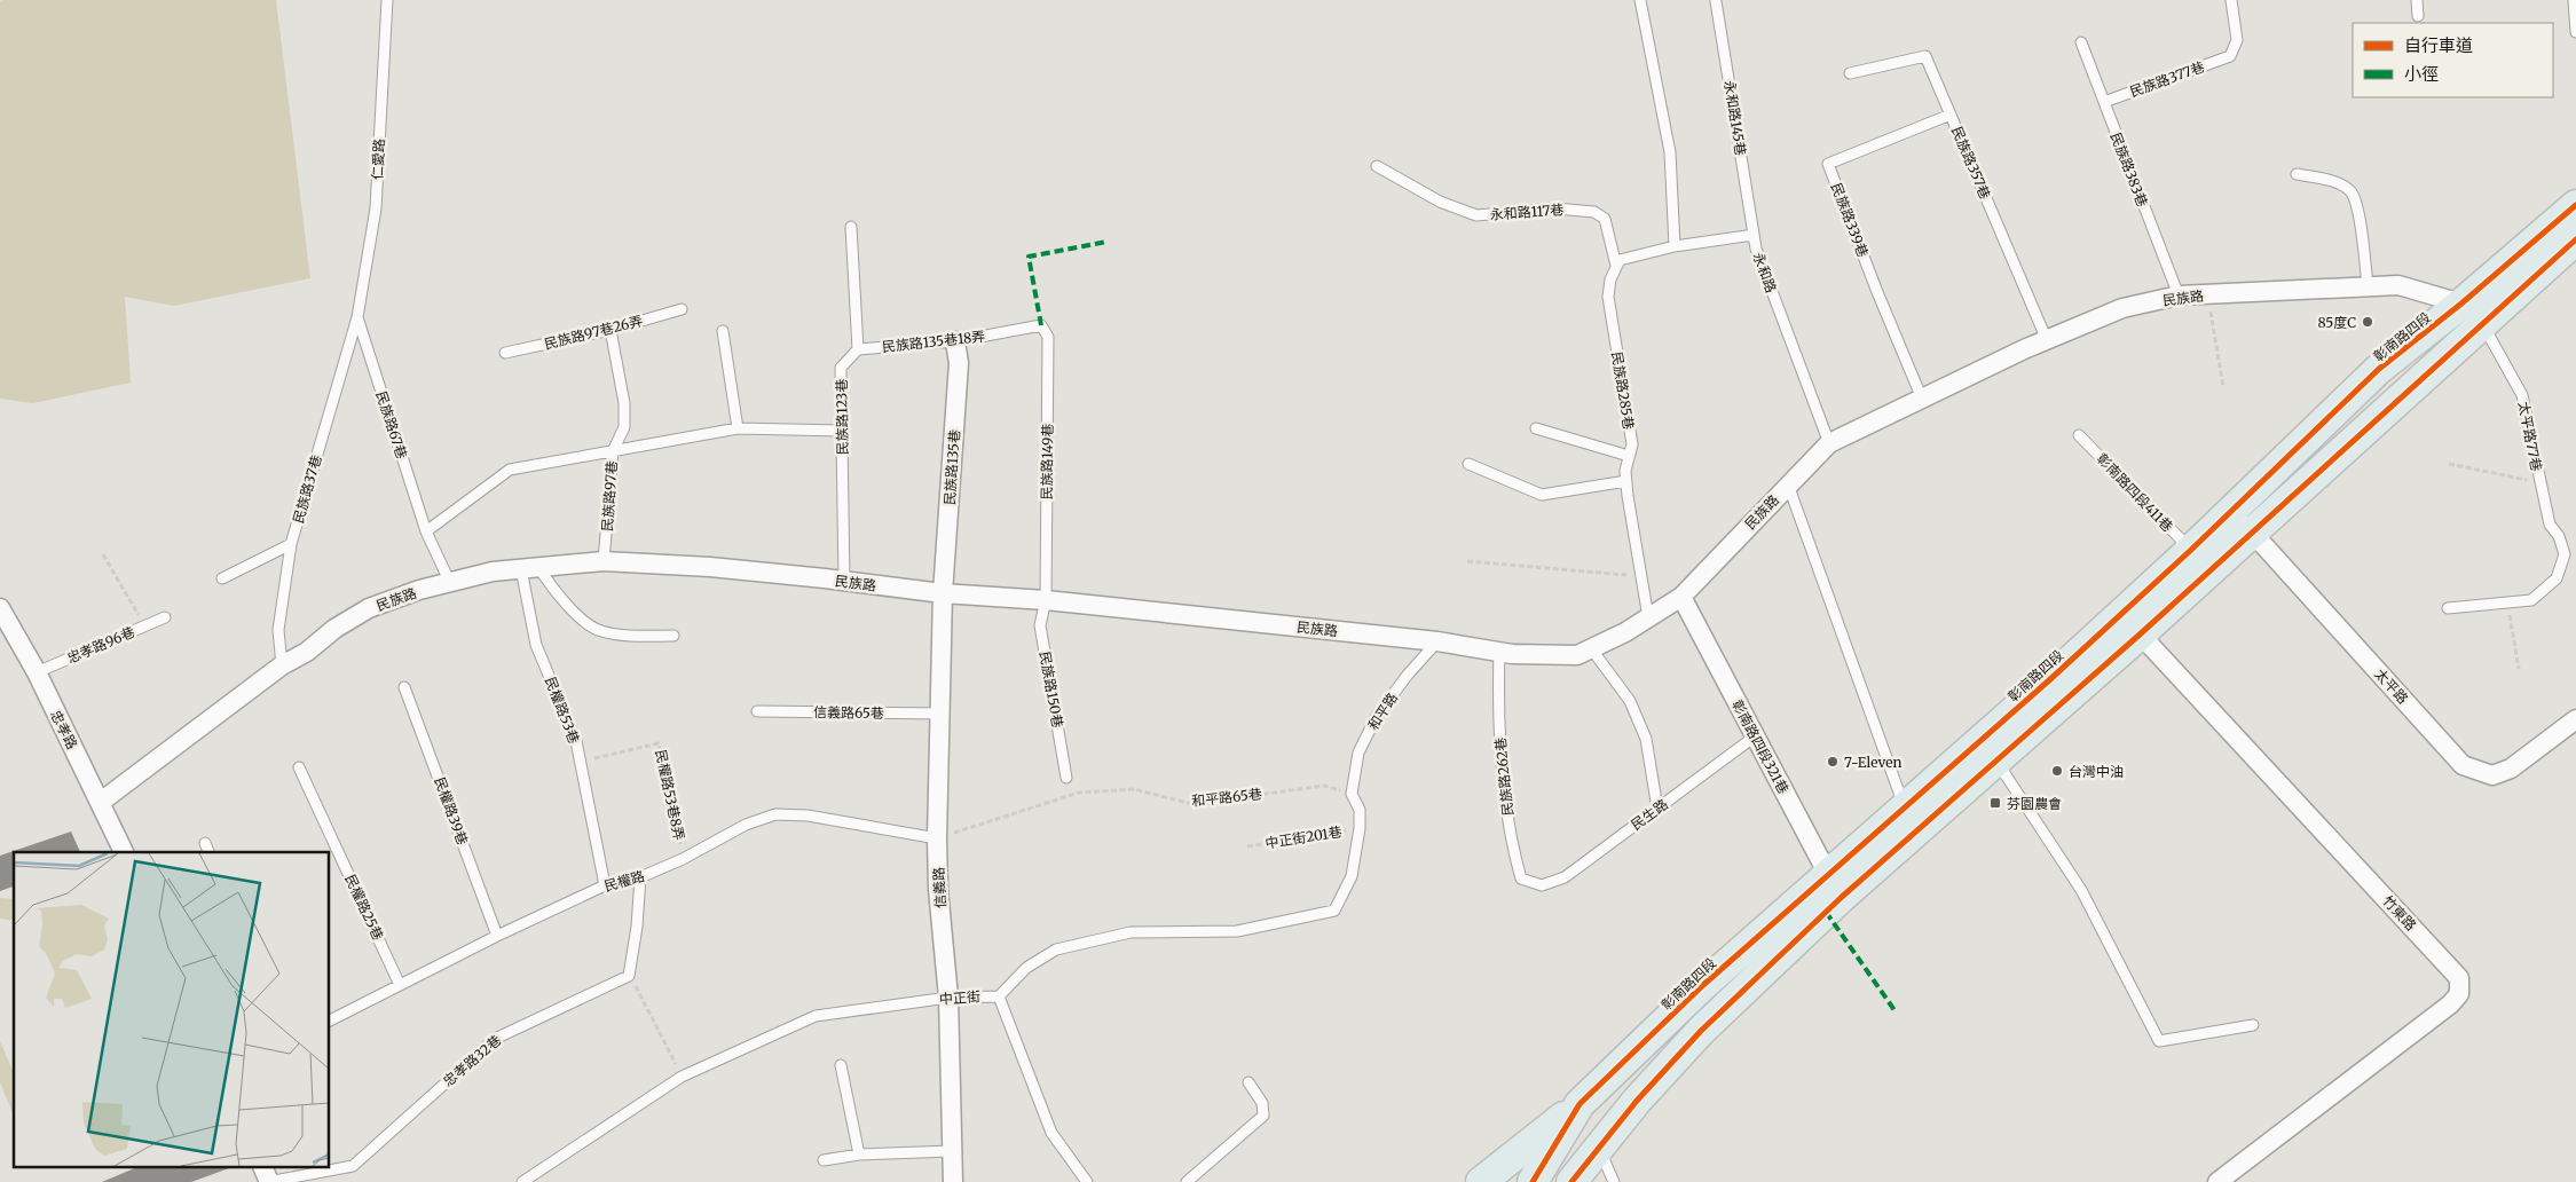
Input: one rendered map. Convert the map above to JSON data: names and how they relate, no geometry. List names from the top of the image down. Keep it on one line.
{"streets":{"main road":["彰南路四段"],"street":["民族路","民族路135巷","太平路","忠孝路","彰南路四段321巷","信義路","竹東路"],"lane":["民族路377巷","永和路145巷","仁愛路","民族路357巷","民族路383巷","永和路117巷","民族路339巷","永和路","民族路97巷26弄","民族路135巷18弄","民族路285巷","民族路123巷","民族路67巷","太平路77巷","民族路149巷","民族路37巷","彰南路四段411巷","民族路97巷","忠孝路96巷","民族路150巷","民權路53巷","和平路","信義路65巷","民族路262巷","民權路39巷","民生路","民權路","民權路25巷","中正街","忠孝路32巷"],"path":["民權路53巷8弄","和平路65巷","中正街201巷"]},"crossings":[["民族路377巷","民族路383巷"],["永和路145巷","永和路"],["仁愛路","民族路67巷"],["仁愛路","民族路37巷"],["民族路357巷","民族路339巷"],["民族路357巷","民族路"],["民族路383巷","民族路"],["永和路117巷","永和路"],["永和路117巷","民族路285巷"],["民族路339巷","民族路"],["永和路","民族路"],["永和路","民族路285巷"],["民族路","彰南路四段"],["民族路","民族路285巷"],["民族路","民族路123巷"],["民族路","民族路67巷"],["民族路","太平路77巷"],["民族路","民族路149巷"],["民族路","民族路135巷"],["民族路","民族路37巷"],["民族路","民族路97巷"],["民族路","民族路150巷"],["民族路","民權路53巷"],["民族路","和平路"],["民族路","忠孝路"],["民族路","彰南路四段321巷"],["民族路","民族路262巷"],["民族路","信義路"],["民族路97巷26弄","民族路97巷"],["彰南路四段","太平路77巷"],["彰南路四段","彰南路四段411巷"],["彰南路四段","太平路"],["彰南路四段","彰南路四段321巷"],["彰南路四段","竹東路"],["民族路135巷18弄","民族路123巷"],["民族路135巷18弄","民族路149巷"],["民族路135巷18弄","民族路135巷"],["民族路67巷","民族路37巷"],["民族路149巷","民族路150巷"],["民族路135巷","信義路"],["忠孝路96巷","忠孝路"],["民權路53巷","民權路53巷8弄"],["民權路53巷","民權路"],["和平路","和平路65巷"],["和平路","中正街"],["信義路65巷","信義路"],["彰南路四段321巷","民生路"],["民族路262巷","民生路"],["民權路53巷8弄","民權路"],["和平路65巷","民權路"],["和平路65巷","信義路"],["和平路65巷","中正街"],["民權路39巷","民權路"],["中正街201巷","中正街"],["民權路","信義路"],["民權路","民權路25巷"],["信義路","中正街"]],"places":{"other":["85度C","7-Eleven","台灣中油"],"transit":["芬園農會"]},"legend":["自行車道","小徑"]}
